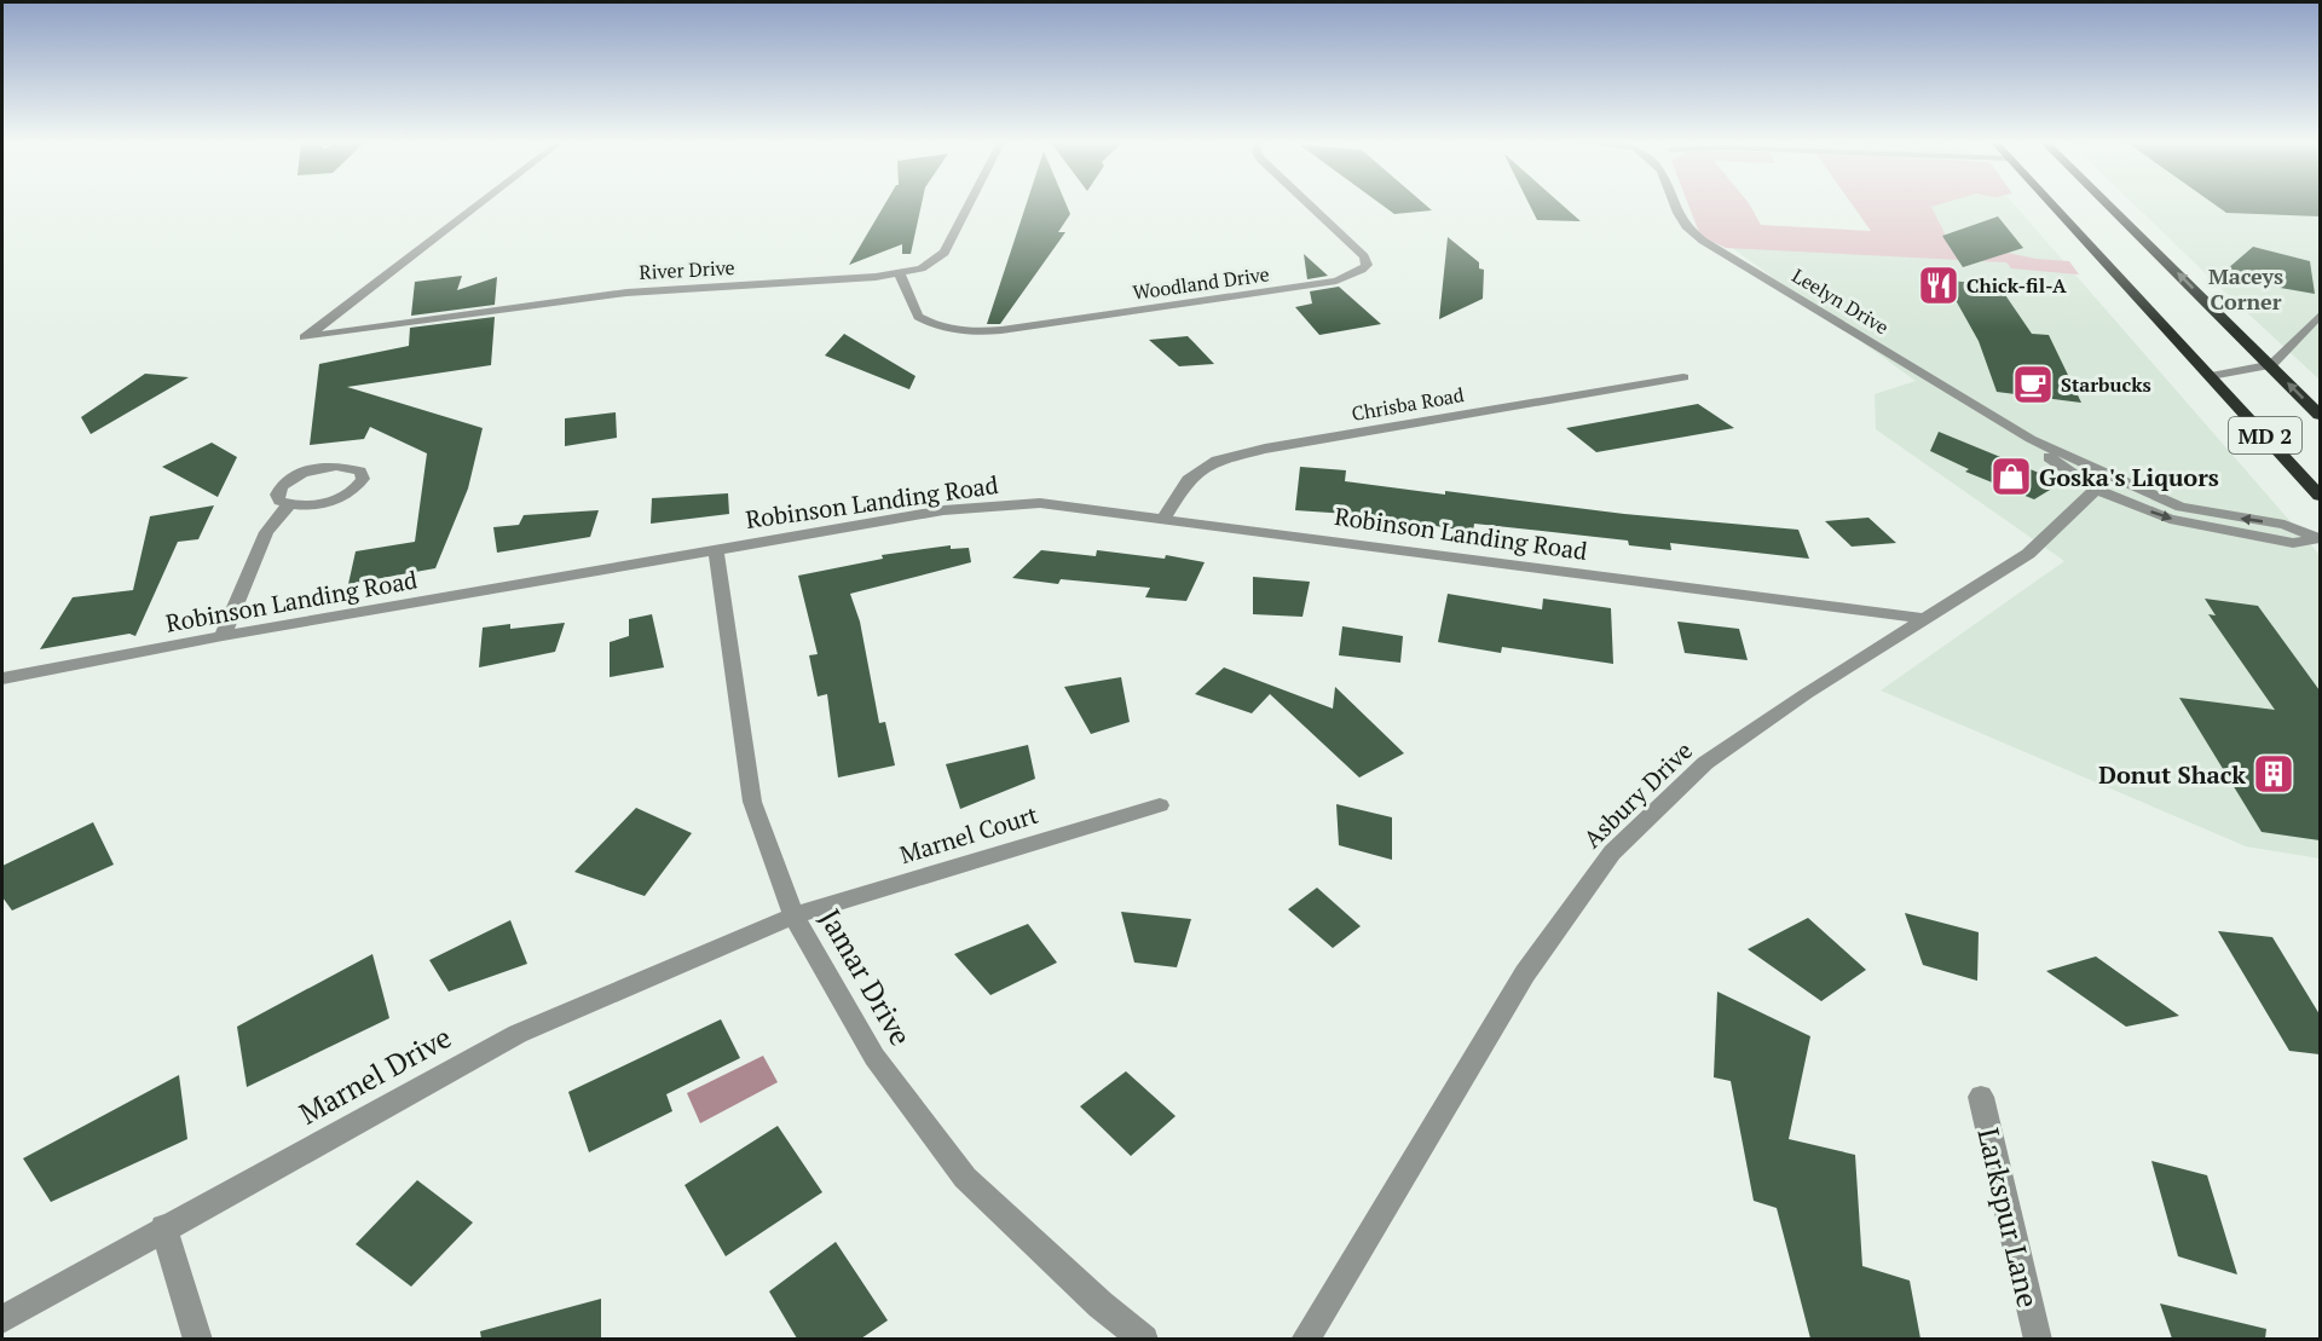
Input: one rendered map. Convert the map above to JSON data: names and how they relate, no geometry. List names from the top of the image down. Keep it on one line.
{"streets":{"highway":["MD 2"],"street":["River Drive","Woodland Drive","Leelyn Drive","Chrisba Road","Robinson Landing Road","Asbury Drive","Marnel Court","Jamar Drive","Marnel Drive","Larkspur Lane"]},"crossings":[["River Drive","Woodland Drive"],["Leelyn Drive","Asbury Drive"],["Chrisba Road","Robinson Landing Road"],["Robinson Landing Road","Asbury Drive"],["Robinson Landing Road","Jamar Drive"],["Marnel Court","Jamar Drive"],["Marnel Court","Marnel Drive"],["Jamar Drive","Marnel Drive"]],"districts":["Maceys Corner"],"places":{"restaurant":["Chick-fil-A"],"cafe":["Starbucks"],"shop":["Goska's Liquors"],"building":["Donut Shack"]}}
